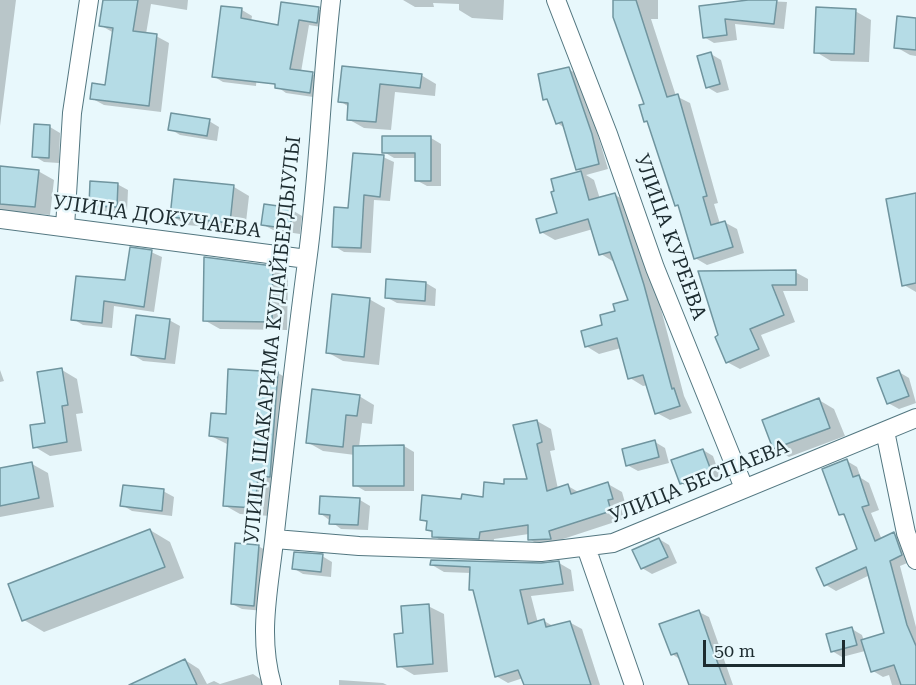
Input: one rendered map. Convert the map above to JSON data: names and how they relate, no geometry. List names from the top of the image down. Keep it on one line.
{"streets":{"street":["УЛИЦА ДОКУЧАЕВА","УЛИЦА КУРЕЕВА","УЛИЦА ШАКАРИМА КУДАЙБЕРДЫУЛЫ","УЛИЦА БЕСПАЕВА"]},"crossings":[["УЛИЦА ДОКУЧАЕВА","УЛИЦА ШАКАРИМА КУДАЙБЕРДЫУЛЫ"],["УЛИЦА КУРЕЕВА","УЛИЦА БЕСПАЕВА"],["УЛИЦА ШАКАРИМА КУДАЙБЕРДЫУЛЫ","УЛИЦА БЕСПАЕВА"]],"scale_bar":"50 m"}
